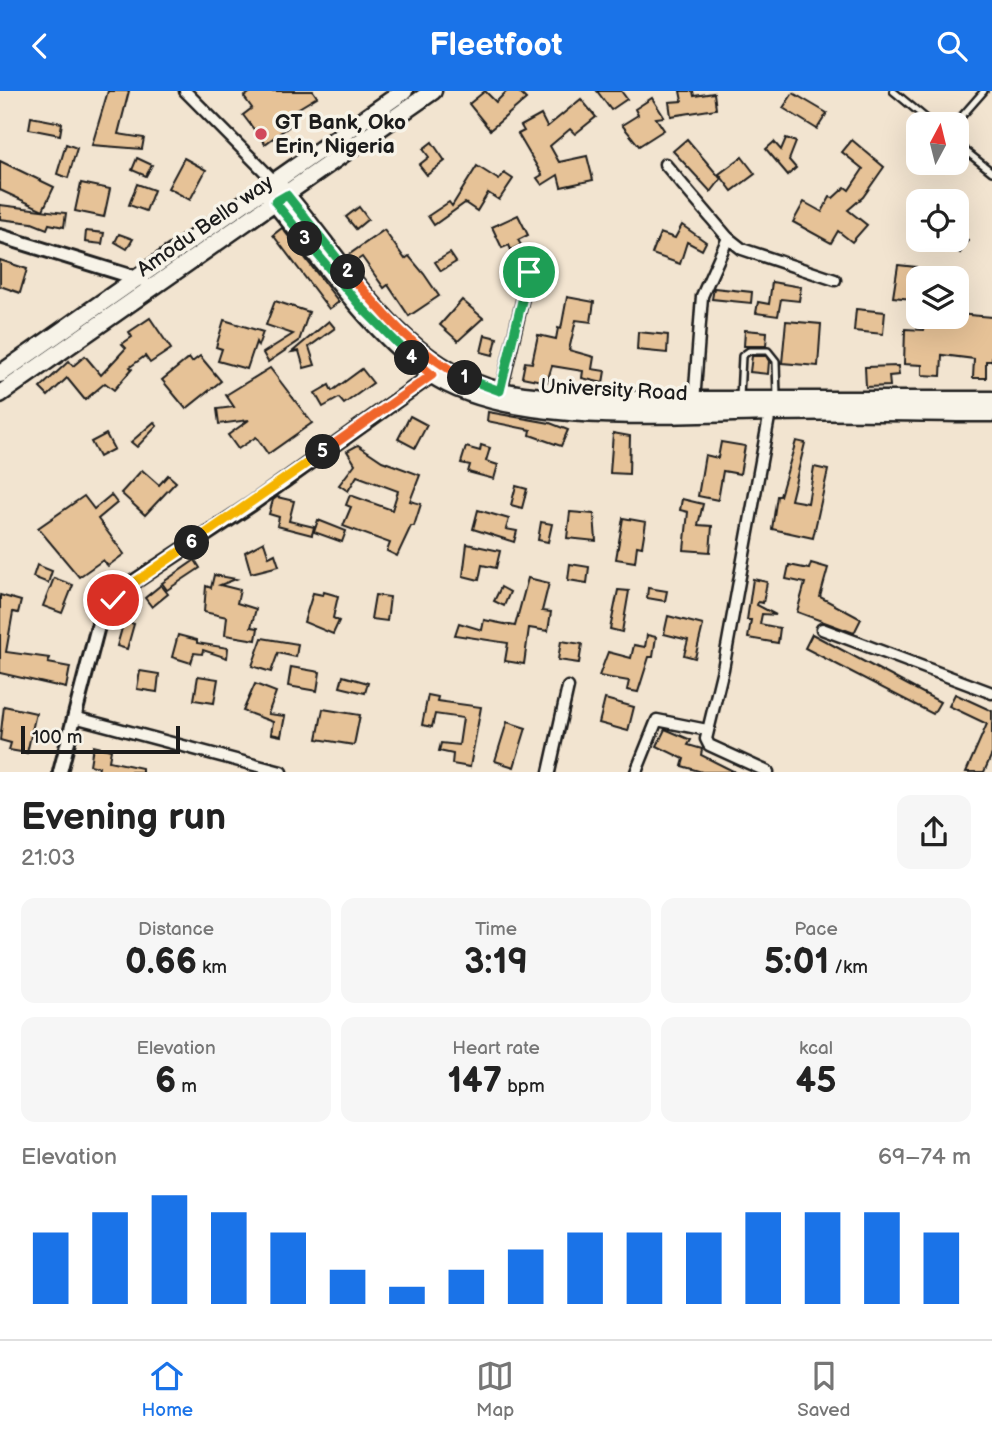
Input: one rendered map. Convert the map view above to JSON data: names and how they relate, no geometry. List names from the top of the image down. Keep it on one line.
{"streets":{"main road":["Amodu Bello way","University Road"]},"crossings":[["Amodu Bello way","University Road"]],"places":["GT Bank, Oko Erin, Nigeria"],"scale_bar":"100 m","north":"top","page":{"header":"Fleetfoot","pins":["3","2","4","1","5","6"],"scale":"100 m","heading":["Evening run","21:03"],"stats":[["Distance","0.66 km"],["Time","3:19"],["Pace","5:01 /km"],["Elevation","6 m"],["Heart rate","147 bpm"],["kcal","45"]],"chart":["Elevation","69–74 m"],"tabs":["Home","Map","Saved"]}}
